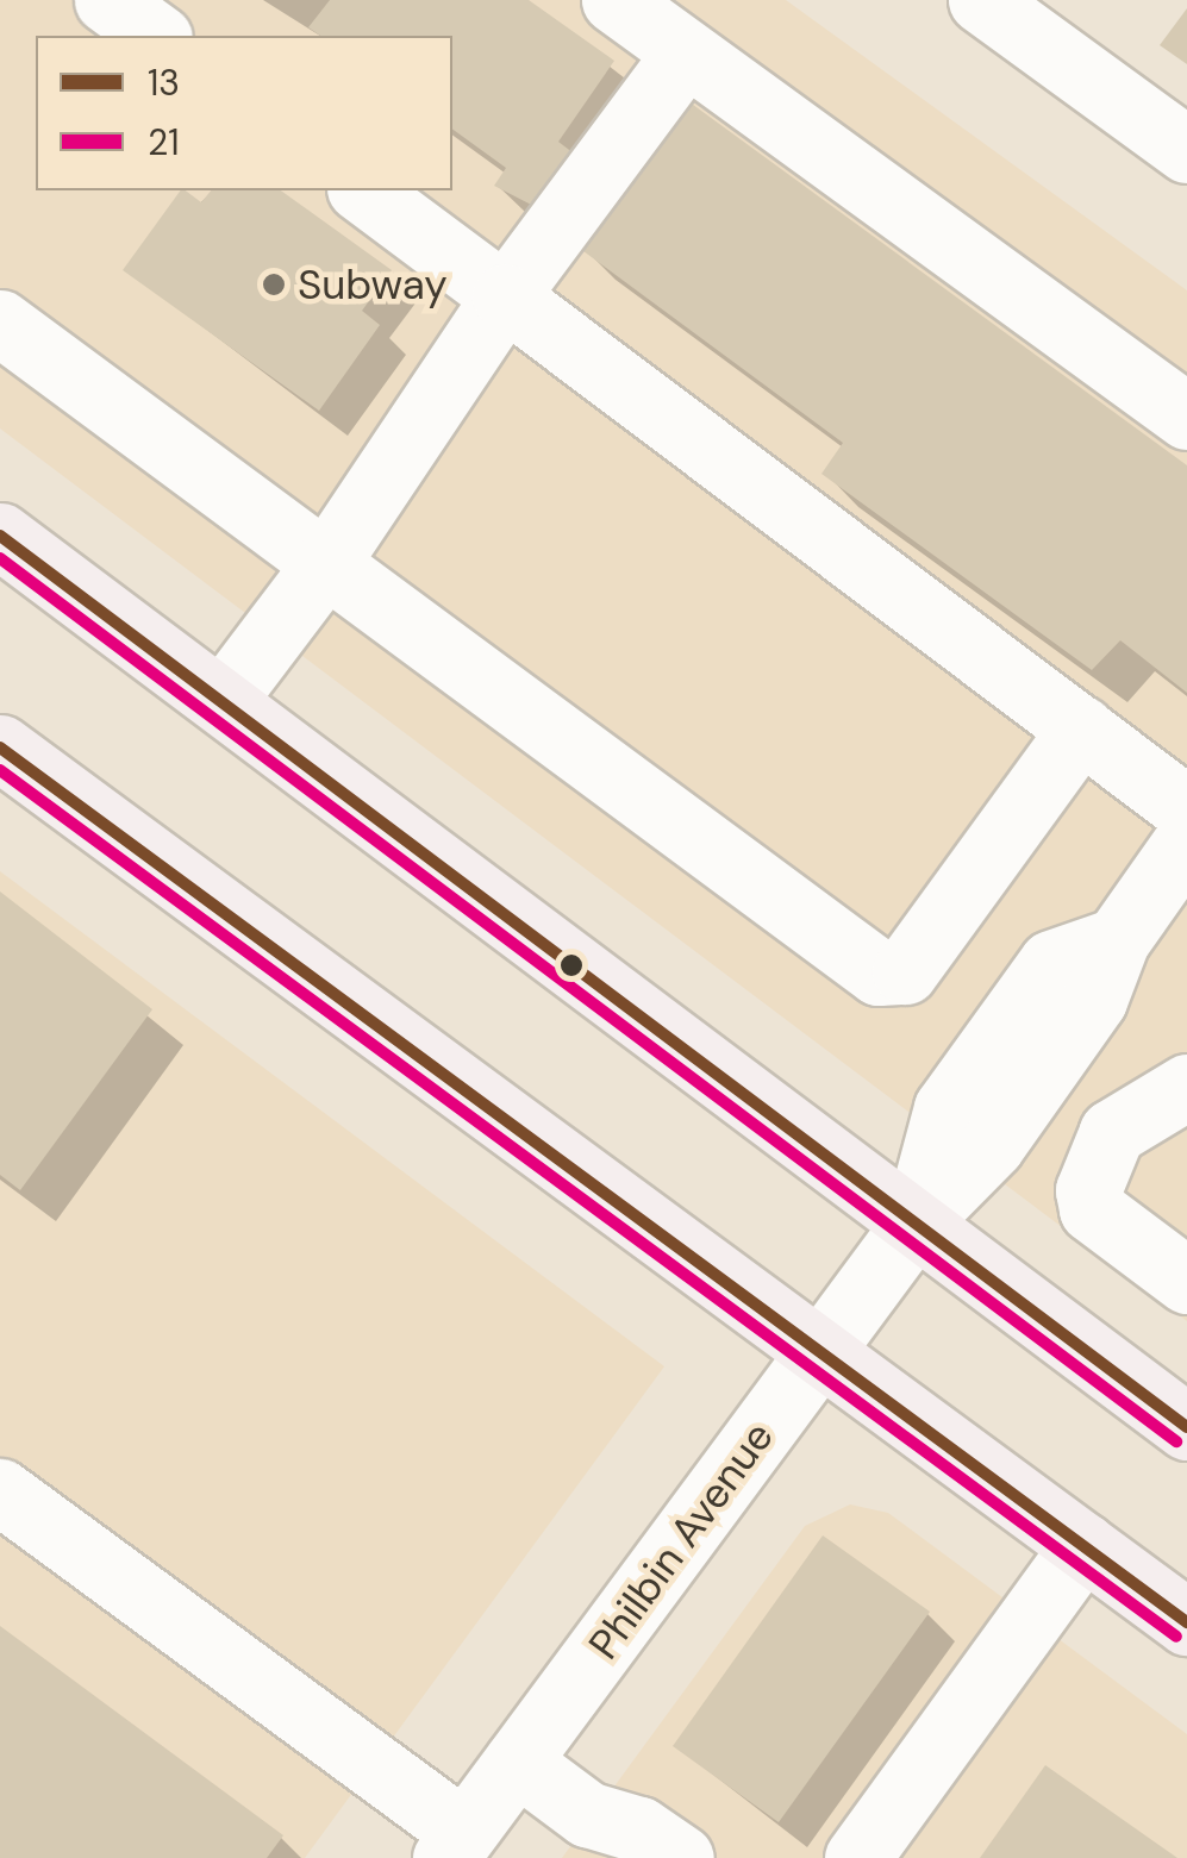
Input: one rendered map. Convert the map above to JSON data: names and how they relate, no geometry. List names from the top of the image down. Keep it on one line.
{"streets":{"street":["Philbin Avenue"]},"places":["Subway"],"lines":["transit line 13","transit line 21"],"legend":["13","21"]}
